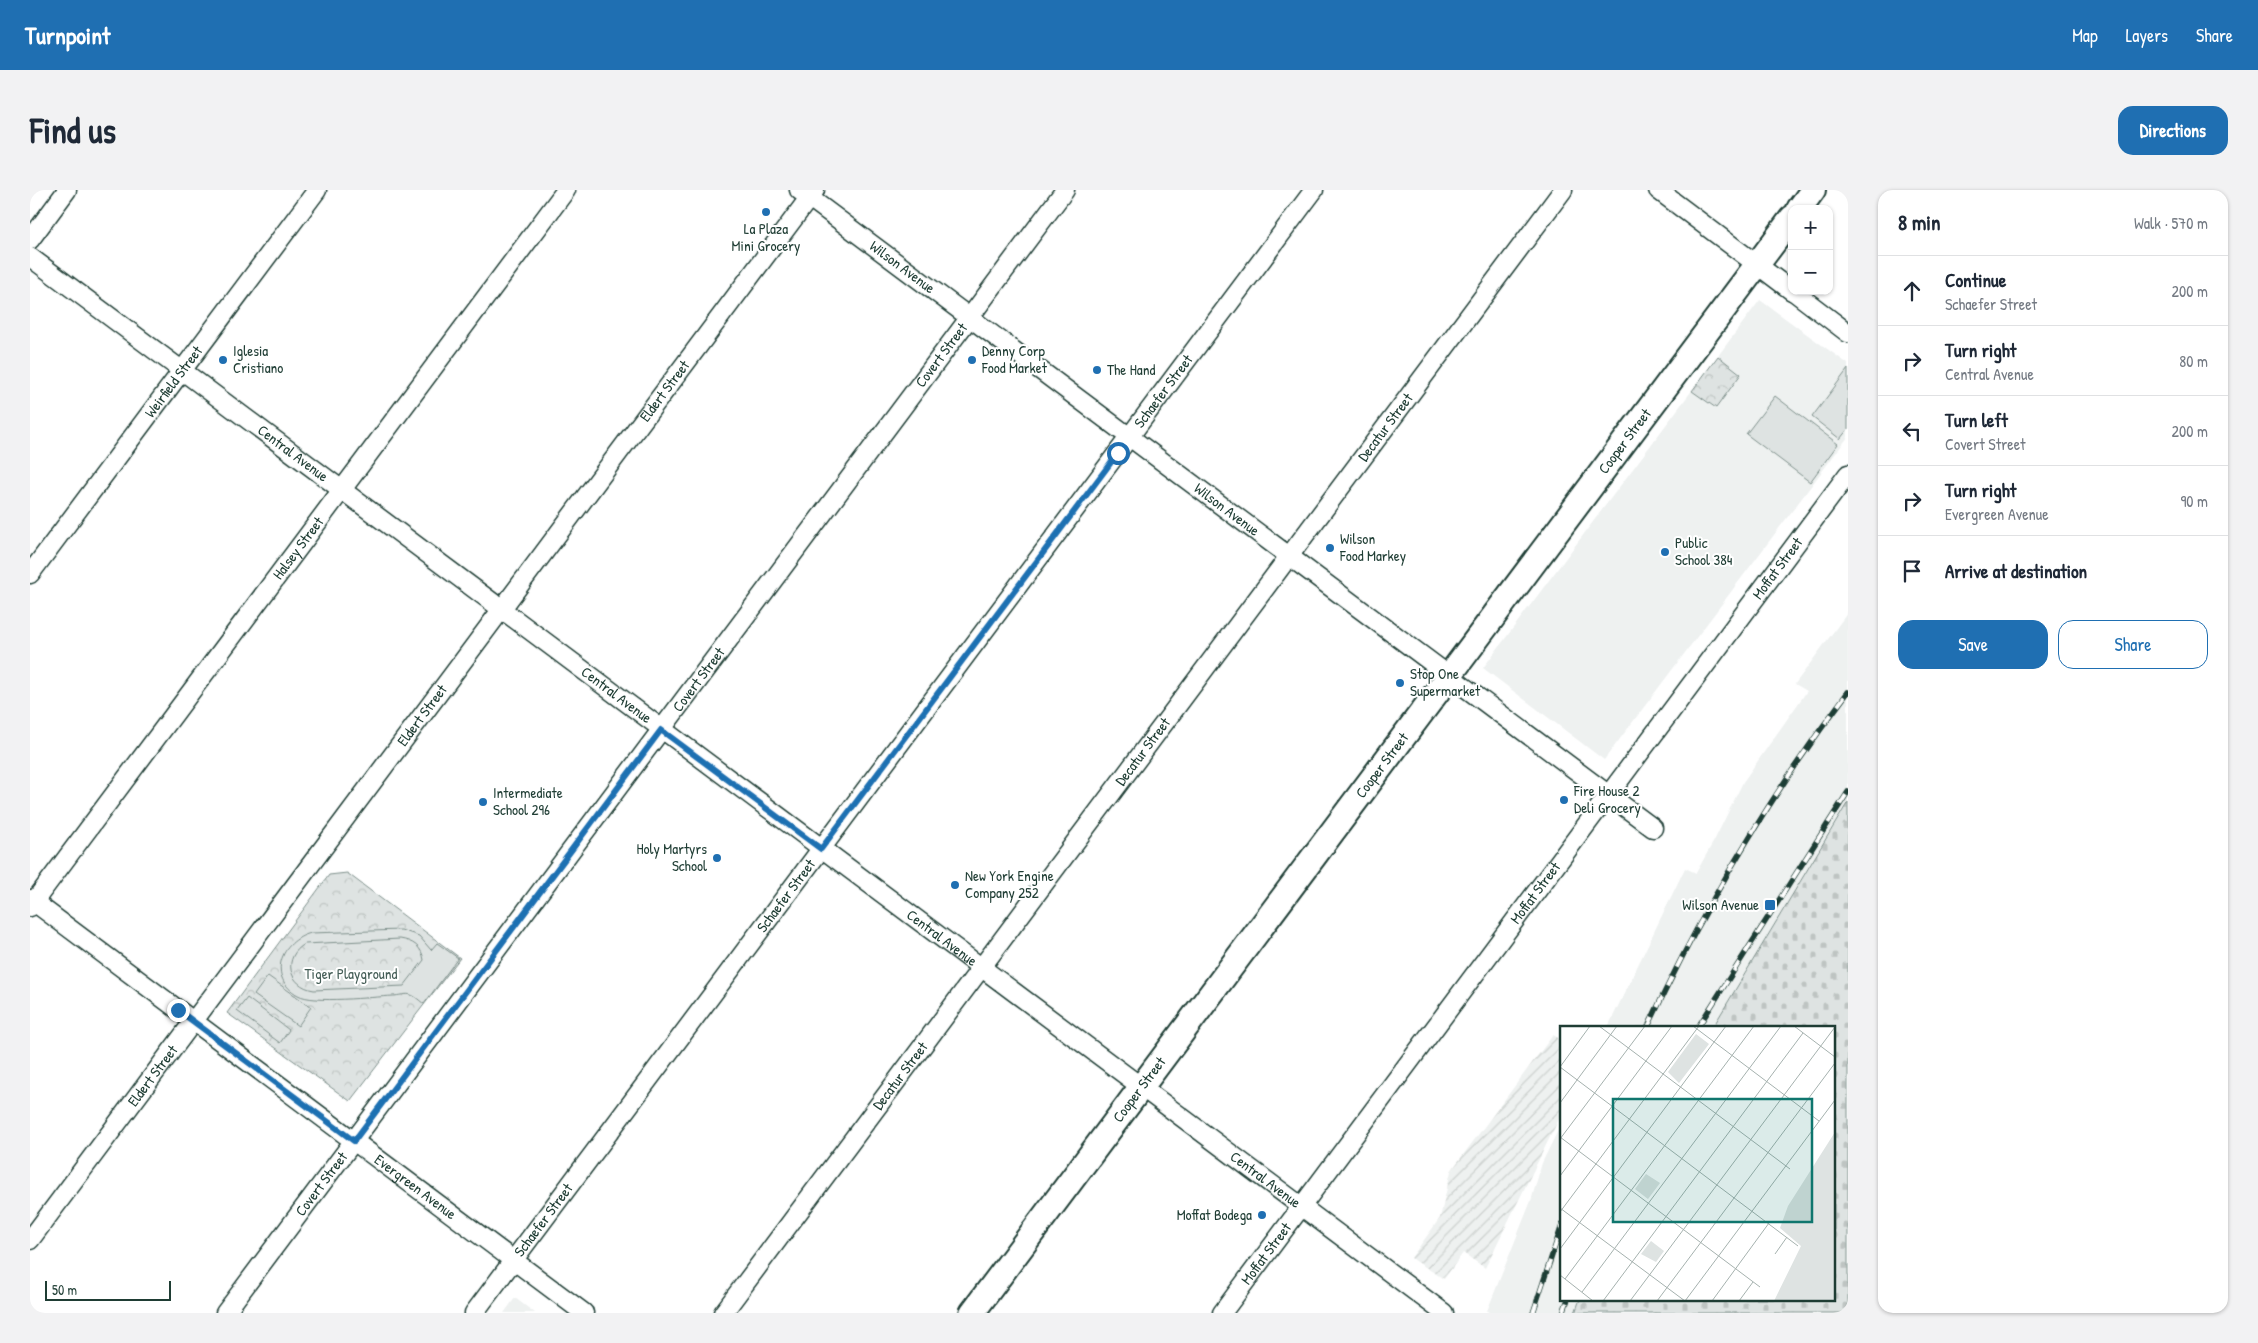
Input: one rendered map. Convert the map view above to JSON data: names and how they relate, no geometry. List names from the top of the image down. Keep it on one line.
{"streets":{"main road":["Cooper Street"],"street":["Wilson Avenue","Covert Street","Weirfield Street","Eldert Street","Schaefer Street","Decatur Street","Central Avenue","Halsey Street","Moffat Street","Evergreen Avenue"]},"crossings":[["Wilson Avenue","Covert Street"],["Wilson Avenue","Eldert Street"],["Wilson Avenue","Schaefer Street"],["Wilson Avenue","Decatur Street"],["Wilson Avenue","Cooper Street"],["Wilson Avenue","Moffat Street"],["Covert Street","Central Avenue"],["Covert Street","Evergreen Avenue"],["Weirfield Street","Central Avenue"],["Eldert Street","Central Avenue"],["Eldert Street","Evergreen Avenue"],["Schaefer Street","Central Avenue"],["Schaefer Street","Evergreen Avenue"],["Decatur Street","Central Avenue"],["Cooper Street","Central Avenue"],["Central Avenue","Halsey Street"],["Central Avenue","Moffat Street"],["Halsey Street","Evergreen Avenue"]],"parks":["Tiger Playground"],"places":{"other":["La Plaza Mini Grocery","Iglesia Cristiano","Denny Corp Food Market","The Hand","Wilson Food Markey","Public School 384","Stop One Supermarket","Fire House 2 Deli Grocery","Intermediate School 296","Holy Martyrs School","New York Engine Company 252","Moffat Bodega"],"transit":["Wilson Avenue"]},"scale_bar":"50 m","page":{"header":"Turnpoint","nav":["Map","Layers","Share"],"buttons":["Directions",["Save","Share"]],"title":"Find us","heading":["8 min","Walk · 570 m"],"map_buttons":["+","−"],"list":[["Continue","Schaefer Street","200 m"],["Turn right","Central Avenue","80 m"],["Turn left","Covert Street","200 m"],["Turn right","Evergreen Avenue","90 m"],"Arrive at destination"],"scale":"50 m"}}
